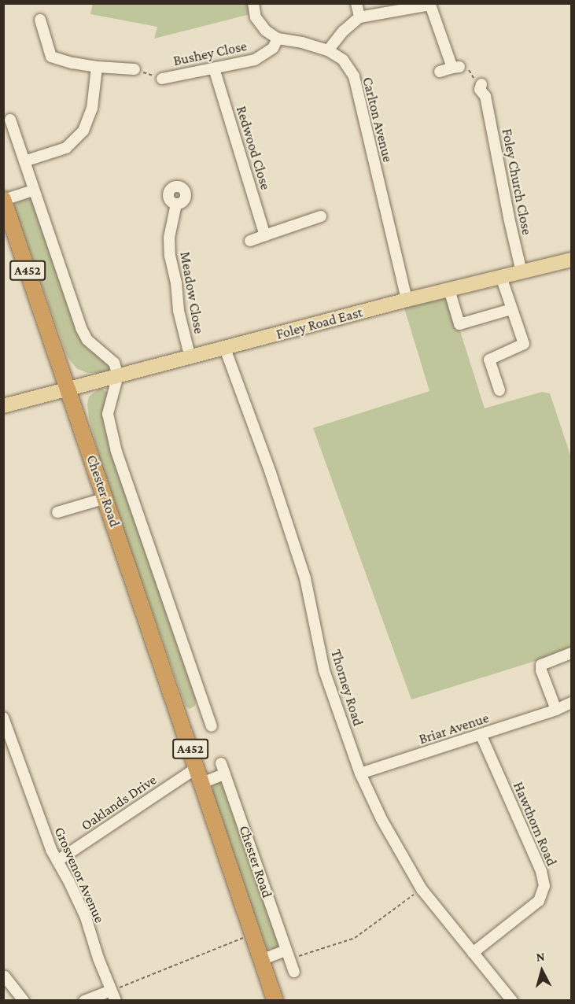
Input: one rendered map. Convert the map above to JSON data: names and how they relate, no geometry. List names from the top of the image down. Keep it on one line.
{"streets":{"highway":["A452","Chester Road"],"main road":["Foley Road East"],"street":["Bushey Close","Carlton Avenue","Redwood Close","Foley Church Close","Meadow Close","Thorney Road","Briar Avenue","Oaklands Drive","Hawthorn Road","Grosvenor Avenue"]},"crossings":[["Bushey Close","Carlton Avenue"],["Bushey Close","Redwood Close"],["Carlton Avenue","Foley Road East"],["Foley Church Close","Foley Road East"],["Meadow Close","Foley Road East"],["Foley Road East","Chester Road"],["Foley Road East","Thorney Road"],["Chester Road","Oaklands Drive"],["Thorney Road","Briar Avenue"],["Thorney Road","Hawthorn Road"],["Briar Avenue","Hawthorn Road"],["Oaklands Drive","Grosvenor Avenue"]],"north":"top"}
